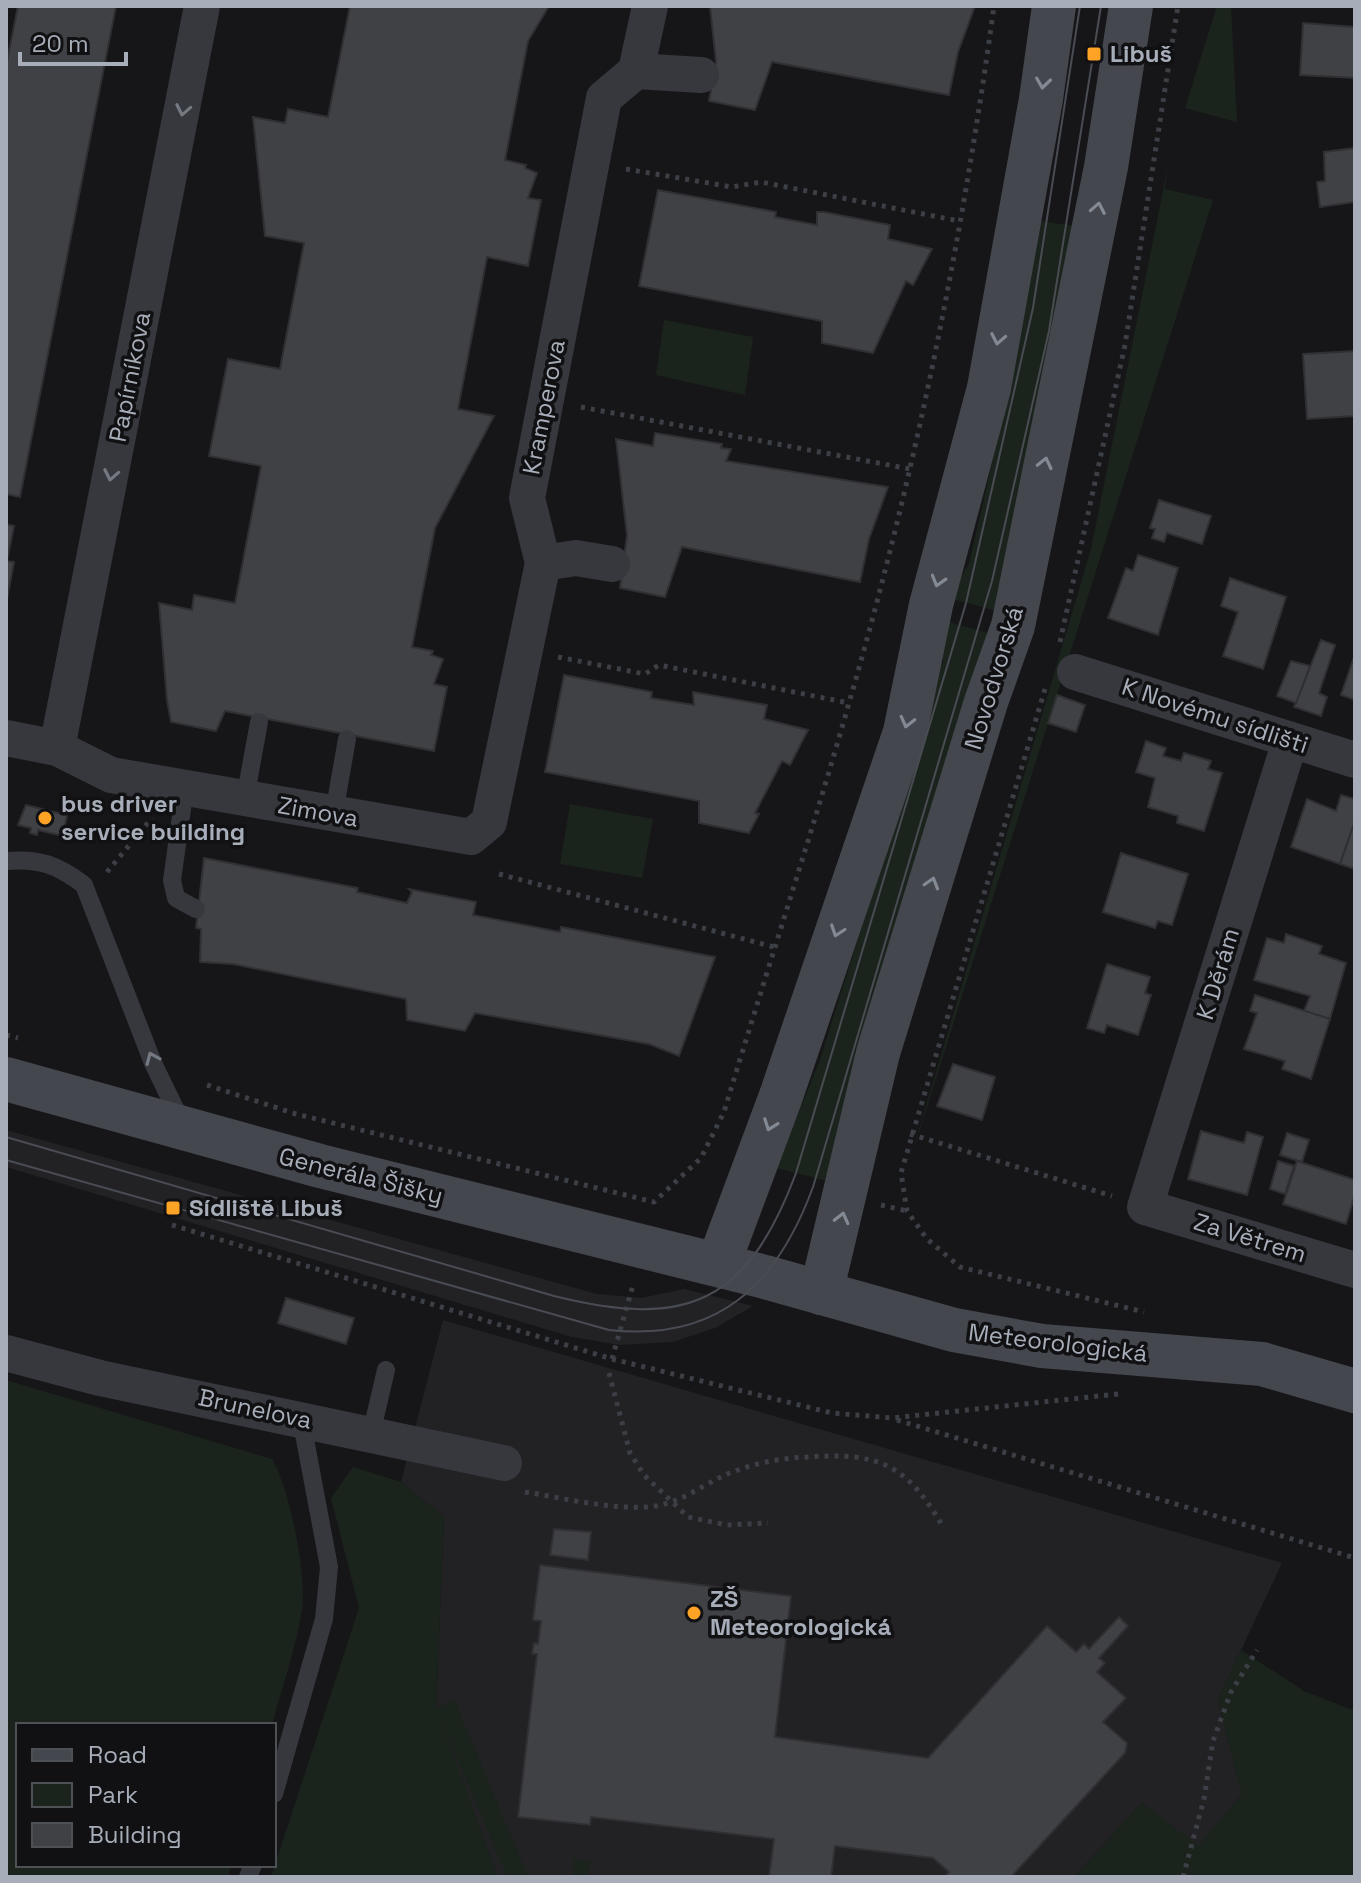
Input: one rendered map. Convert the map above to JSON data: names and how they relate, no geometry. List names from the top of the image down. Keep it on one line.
{"streets":{"main road":["Novodvorská","Generála Šišky","Meteorologická"],"street":["Papírníkova","Kramperova","K Novému sídlišti","Zimova","K Děrám","Za Větrem","Brunelova"]},"crossings":[["Papírníkova","Zimova"],["Kramperova","Zimova"],["Novodvorská","Meteorologická"],["K Novému sídlišti","K Děrám"],["K Děrám","Za Větrem"],["Generála Šišky","Meteorologická"]],"one_way":["Papírníkova"],"places":{"transit":["Libuš","Sídliště Libuš"],"other":["bus driver service building","ZŠ Meteorologická"]},"legend":["Road","Park","Building"],"scale_bar":"20 m"}
